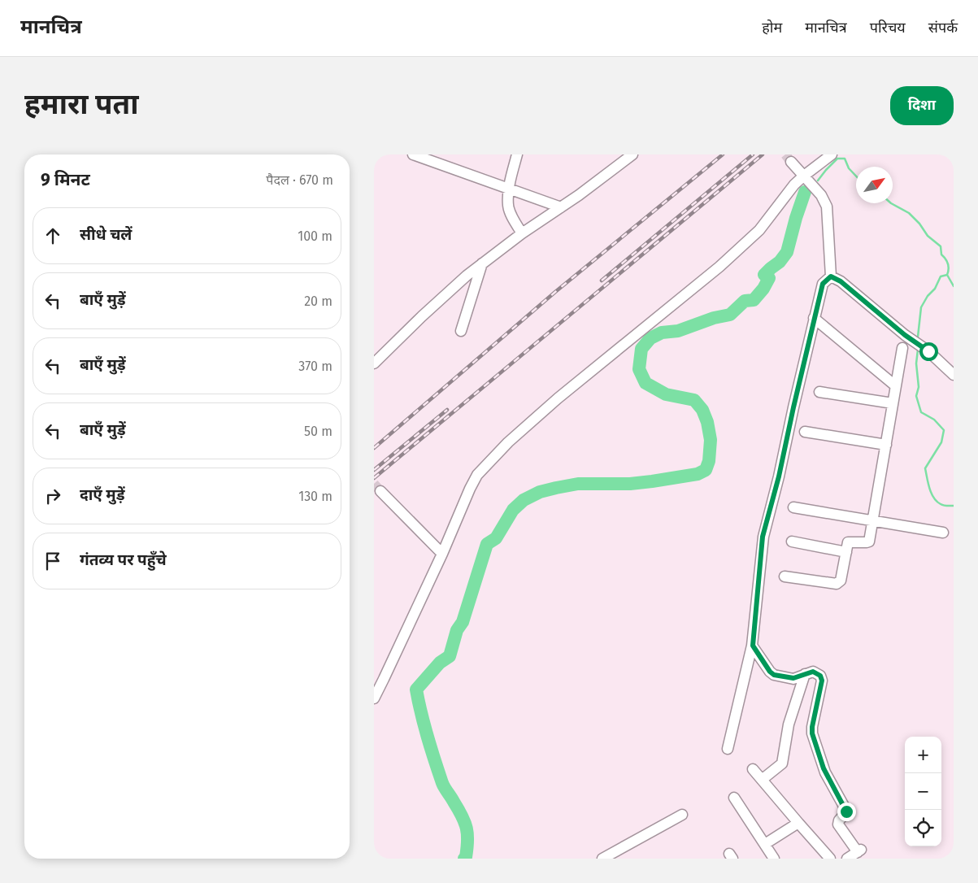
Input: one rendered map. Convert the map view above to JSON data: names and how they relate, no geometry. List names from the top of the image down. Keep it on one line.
{"north":"top right","page":{"header":"मानचित्र","nav":["होम","मानचित्र","परिचय","संपर्क"],"buttons":"दिशा","title":"हमारा पता","heading":["9 मिनट","पैदल · 670 m"],"list":[["सीधे चलें","100 m"],["बाएँ मुड़ें","20 m"],["बाएँ मुड़ें","370 m"],["बाएँ मुड़ें","50 m"],["दाएँ मुड़ें","130 m"],"गंतव्य पर पहुँचे"],"map_buttons":["+","−"]}}
